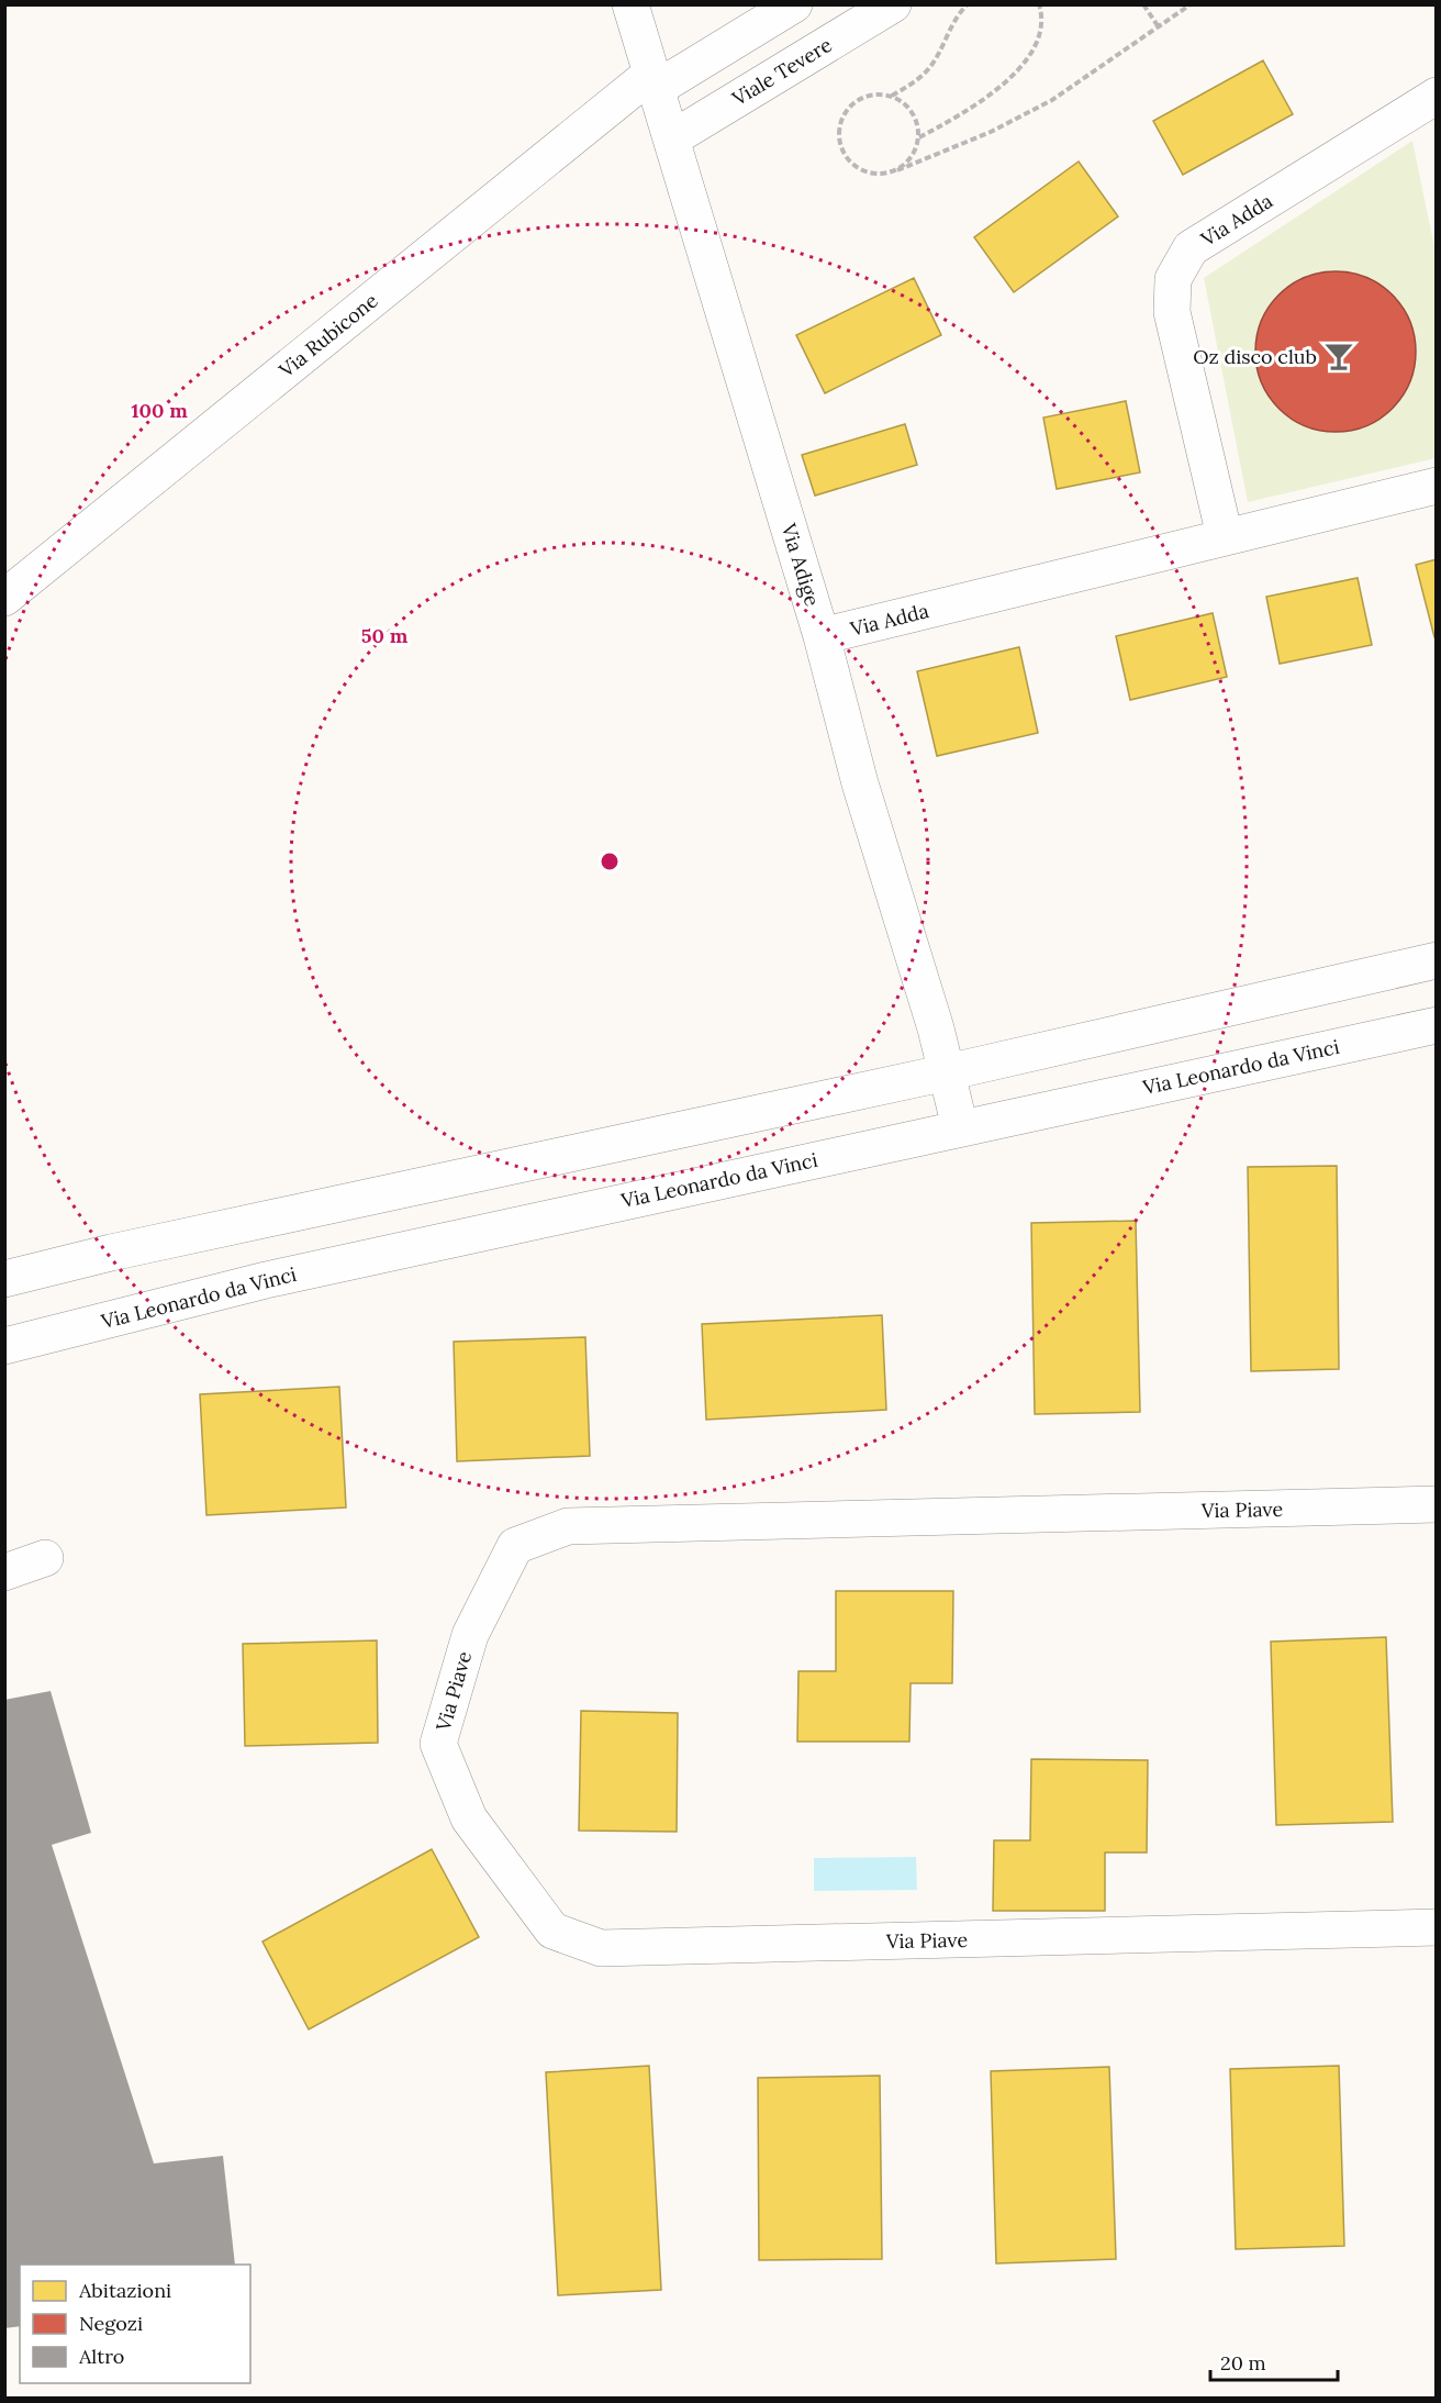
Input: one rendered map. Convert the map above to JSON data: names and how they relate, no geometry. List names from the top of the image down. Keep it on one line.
{"streets":{"street":["Viale Tevere","Via Adda","Via Rubicone","Via Adige","Via Leonardo da Vinci","Via Piave"]},"crossings":[["Viale Tevere","Via Adige"],["Via Adda","Via Adige"],["Via Rubicone","Via Adige"],["Via Adige","Via Leonardo da Vinci"]],"places":{"bar":["Oz disco club"]},"legend":["Abitazioni","Negozi","Altro"],"scale_bar":"20 m","rings":["100 m","50 m"]}
